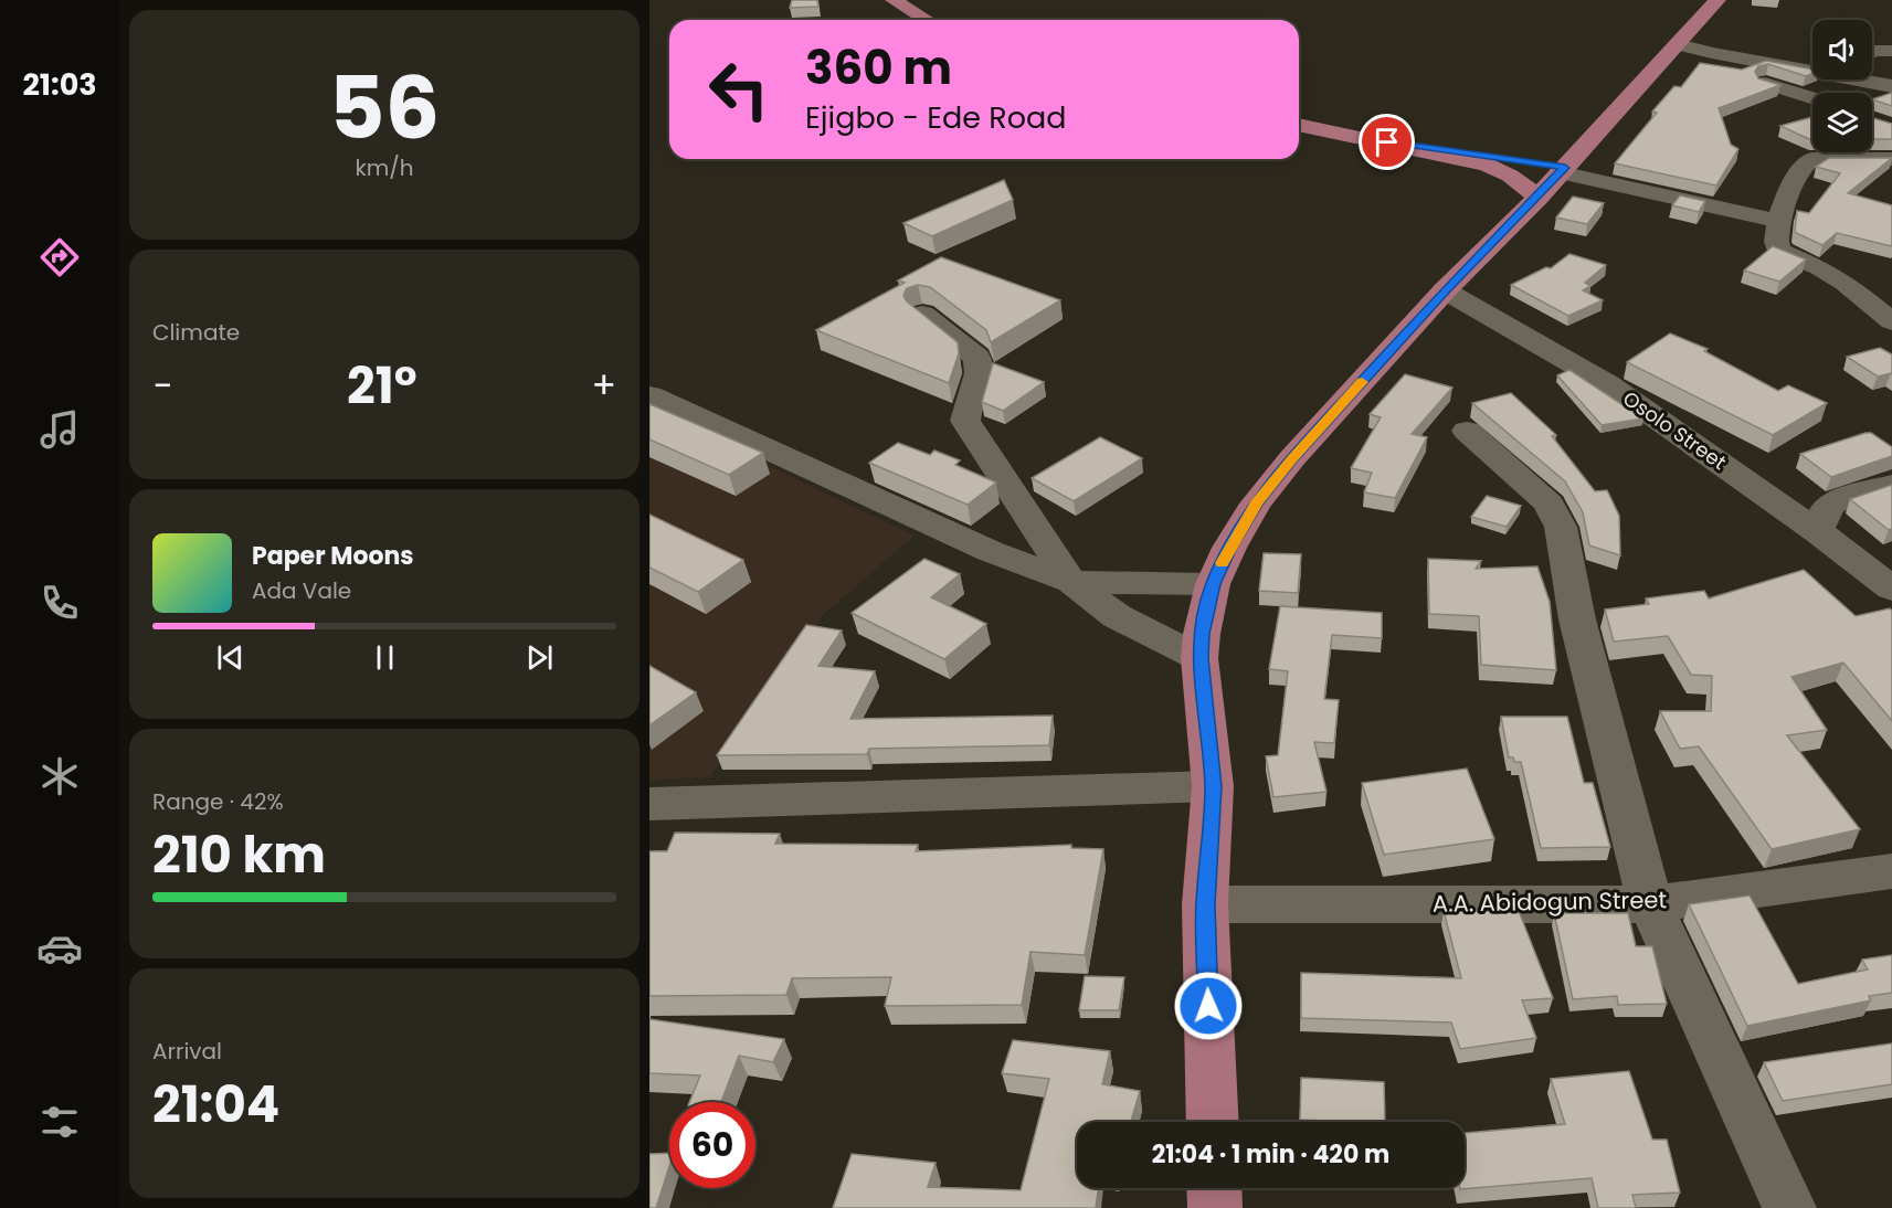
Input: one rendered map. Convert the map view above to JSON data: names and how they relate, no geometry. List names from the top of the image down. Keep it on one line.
{"streets":{"street":["Osolo Street","A.A. Abidogun Street"]},"page":{"tabs":"21:03","tile":[["56","km/h"],"Climate",["Range · 42%","210 km"],["Arrival","21:04"]],"turn":["360 m","Ejigbo - Ede Road"],"heat":["−","21°","+"],"song":["Paper Moons","Ada Vale"],"limit":"60","trip":"21:04 · 1 min · 420 m"}}
